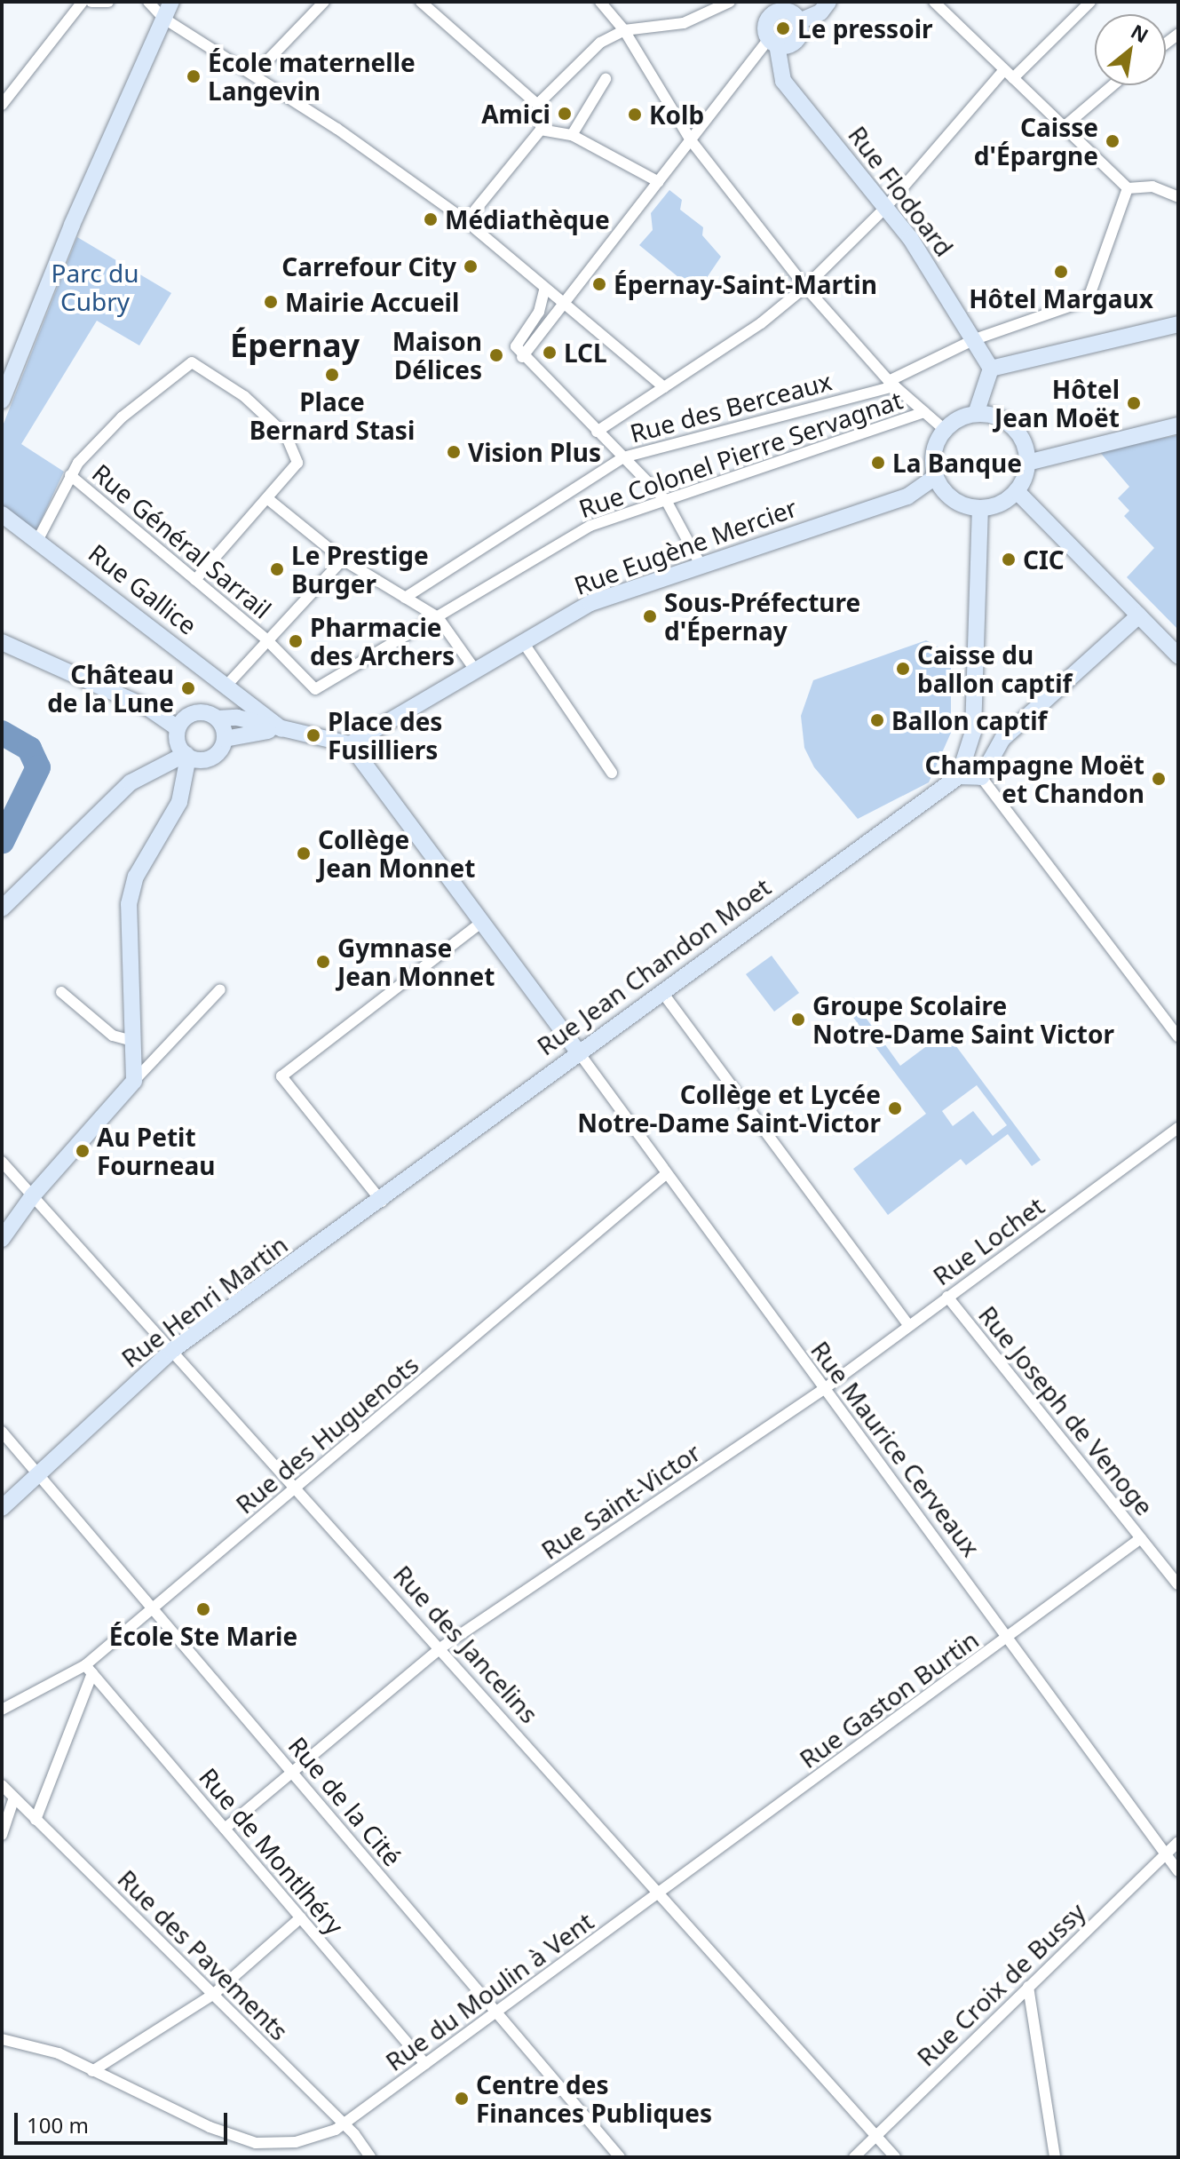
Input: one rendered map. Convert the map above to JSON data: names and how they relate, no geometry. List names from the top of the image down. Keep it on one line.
{"streets":{"main road":["Rue Flodoard","Rue Eugène Mercier","Rue Gallice","Rue Jean Chandon Moet","Rue Henri Martin"],"street":["Rue des Berceaux","Rue Colonel Pierre Servagnat","Rue Général Sarrail","Rue Lochet","Rue Joseph de Venoge","Rue des Huguenots","Rue Maurice Cerveaux","Rue Saint-Victor","Rue des Jancelins","Rue Gaston Burtin","Rue de la Cité","Rue de Montlhéry","Rue des Pavements","Rue Croix de Bussy","Rue du Moulin à Vent"]},"crossings":[["Rue Flodoard","Rue des Berceaux"],["Rue Colonel Pierre Servagnat","Rue Général Sarrail"],["Rue Jean Chandon Moet","Rue Henri Martin"],["Rue Jean Chandon Moet","Rue Maurice Cerveaux"],["Rue Lochet","Rue Joseph de Venoge"],["Rue Lochet","Rue Maurice Cerveaux"],["Rue Lochet","Rue Saint-Victor"],["Rue Henri Martin","Rue des Jancelins"],["Rue Henri Martin","Rue de la Cité"],["Rue Joseph de Venoge","Rue Gaston Burtin"],["Rue des Huguenots","Rue Maurice Cerveaux"],["Rue des Huguenots","Rue des Jancelins"],["Rue des Huguenots","Rue de la Cité"],["Rue des Huguenots","Rue de Montlhéry"],["Rue Maurice Cerveaux","Rue Saint-Victor"],["Rue Maurice Cerveaux","Rue Gaston Burtin"],["Rue Maurice Cerveaux","Rue Croix de Bussy"],["Rue Saint-Victor","Rue des Jancelins"],["Rue Saint-Victor","Rue de la Cité"],["Rue Saint-Victor","Rue de Montlhéry"],["Rue des Jancelins","Rue Gaston Burtin"],["Rue des Jancelins","Rue Croix de Bussy"],["Rue des Jancelins","Rue du Moulin à Vent"],["Rue Gaston Burtin","Rue du Moulin à Vent"],["Rue de la Cité","Rue du Moulin à Vent"],["Rue de Montlhéry","Rue du Moulin à Vent"],["Rue des Pavements","Rue du Moulin à Vent"]],"districts":["Épernay"],"parks":["Parc du Cubry"],"places":["Le pressoir","École maternelle Langevin","Amici","Kolb","Caisse d'Épargne","Médiathèque","Carrefour City","Hôtel Margaux","Épernay-Saint-Martin","Mairie Accueil","LCL","Maison Délices","Place Bernard Stasi","Hôtel Jean Moët","Vision Plus","La Banque","CIC","Le Prestige Burger","Sous-Préfecture d'Épernay","Pharmacie des Archers","Caisse du ballon captif","Château de la Lune","Ballon captif","Place des Fusilliers","Champagne Moët et Chandon","Collège Jean Monnet","Gymnase Jean Monnet","Groupe Scolaire Notre-Dame Saint Victor","Collège et Lycée Notre-Dame Saint-Victor","Au Petit Fourneau","École Ste Marie","Centre des Finances Publiques"],"scale_bar":"100 m","north":"top right"}
